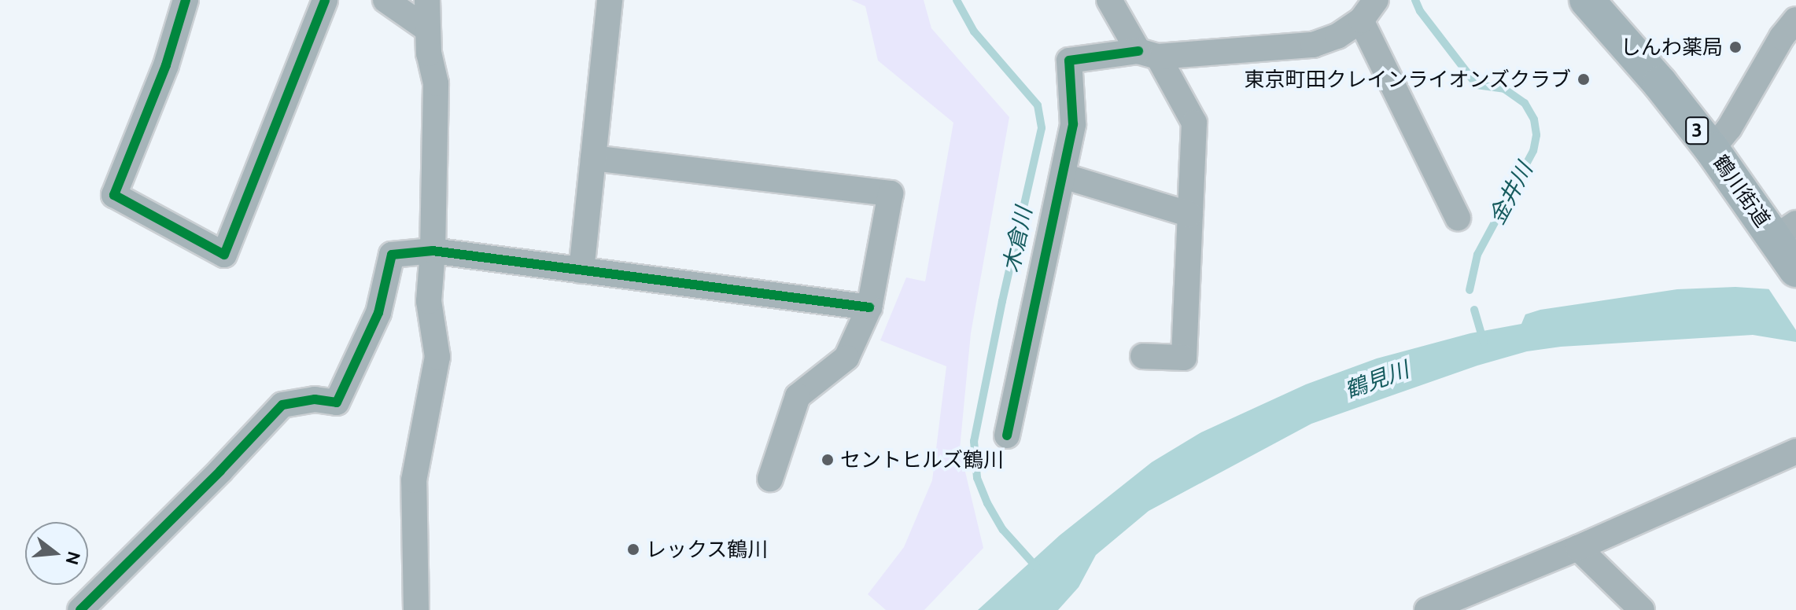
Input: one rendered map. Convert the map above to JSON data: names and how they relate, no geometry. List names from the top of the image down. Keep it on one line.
{"streets":{"main road":["3","鶴川街道"]},"water":["金井川","木倉川","鶴見川"],"places":["しんわ薬局","東京町田クレインライオンズクラブ","セントヒルズ鶴川","レックス鶴川"],"north":"right"}
